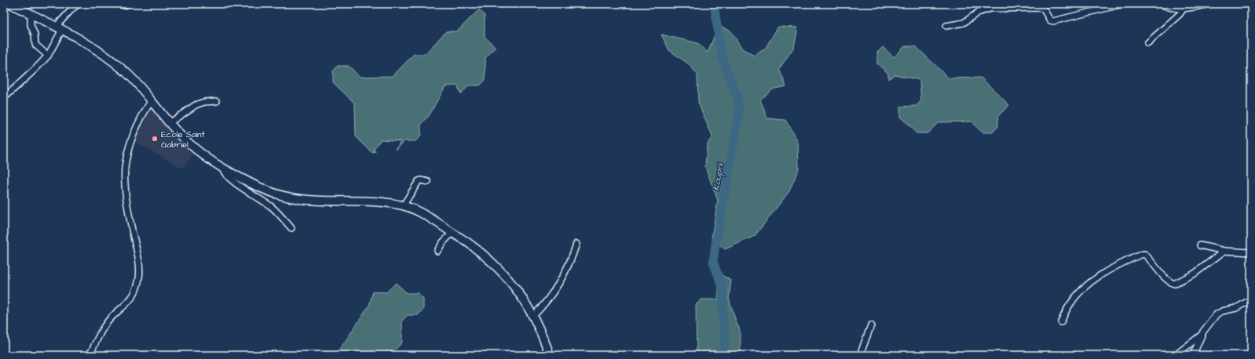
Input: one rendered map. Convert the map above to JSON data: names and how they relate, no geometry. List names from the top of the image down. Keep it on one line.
{"water":["Koupni"],"places":["Ecole Saint Gabriel"]}
